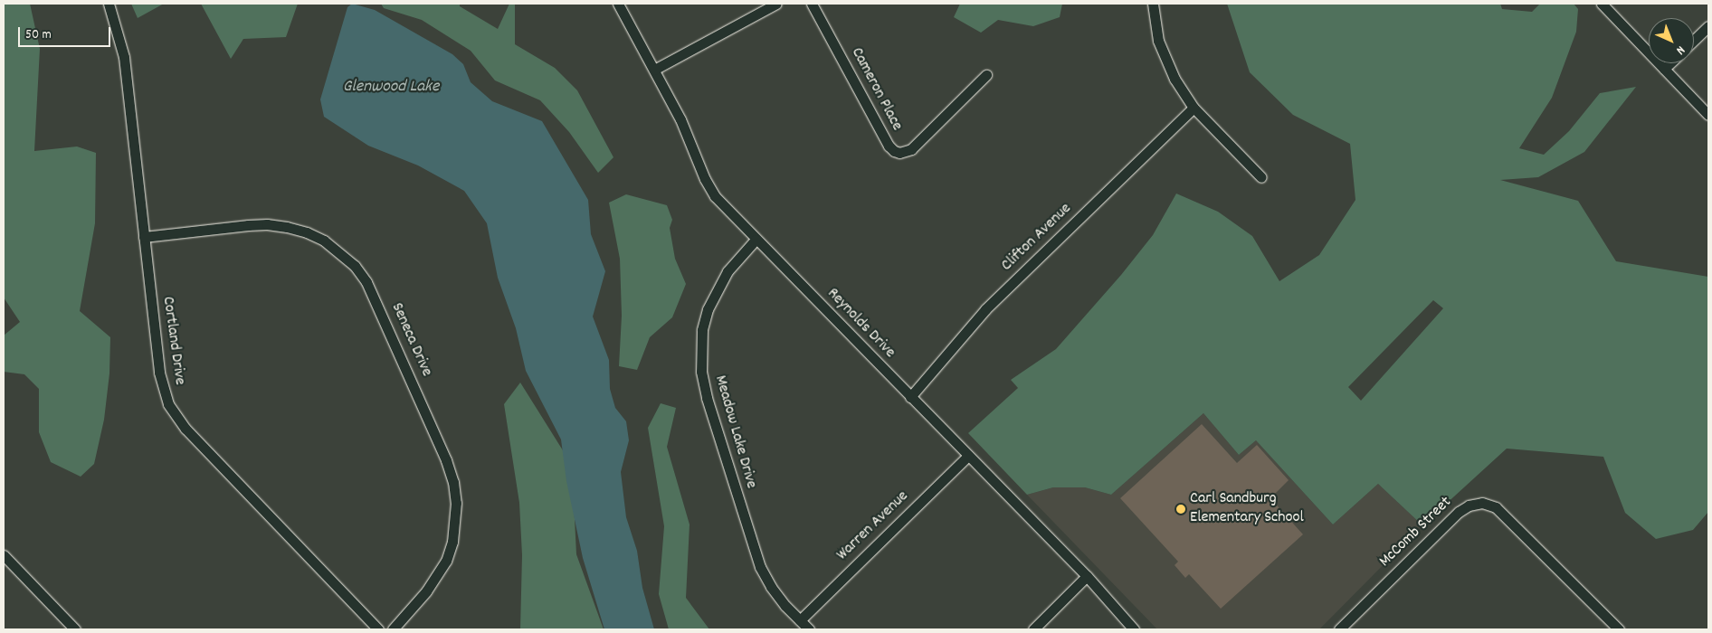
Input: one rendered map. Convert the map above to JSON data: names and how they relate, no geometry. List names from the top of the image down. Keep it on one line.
{"streets":{"street":["Cameron Place","Clifton Avenue","Reynolds Drive","Seneca Drive","Cortland Drive","Meadow Lake Drive","Warren Avenue","McComb Street"]},"crossings":[["Clifton Avenue","Reynolds Drive"],["Reynolds Drive","Meadow Lake Drive"],["Reynolds Drive","Warren Avenue"],["Seneca Drive","Cortland Drive"],["Meadow Lake Drive","Warren Avenue"]],"water":["Glenwood Lake"],"places":["Carl Sandburg Elementary School"],"scale_bar":"50 m","north":"bottom right"}
